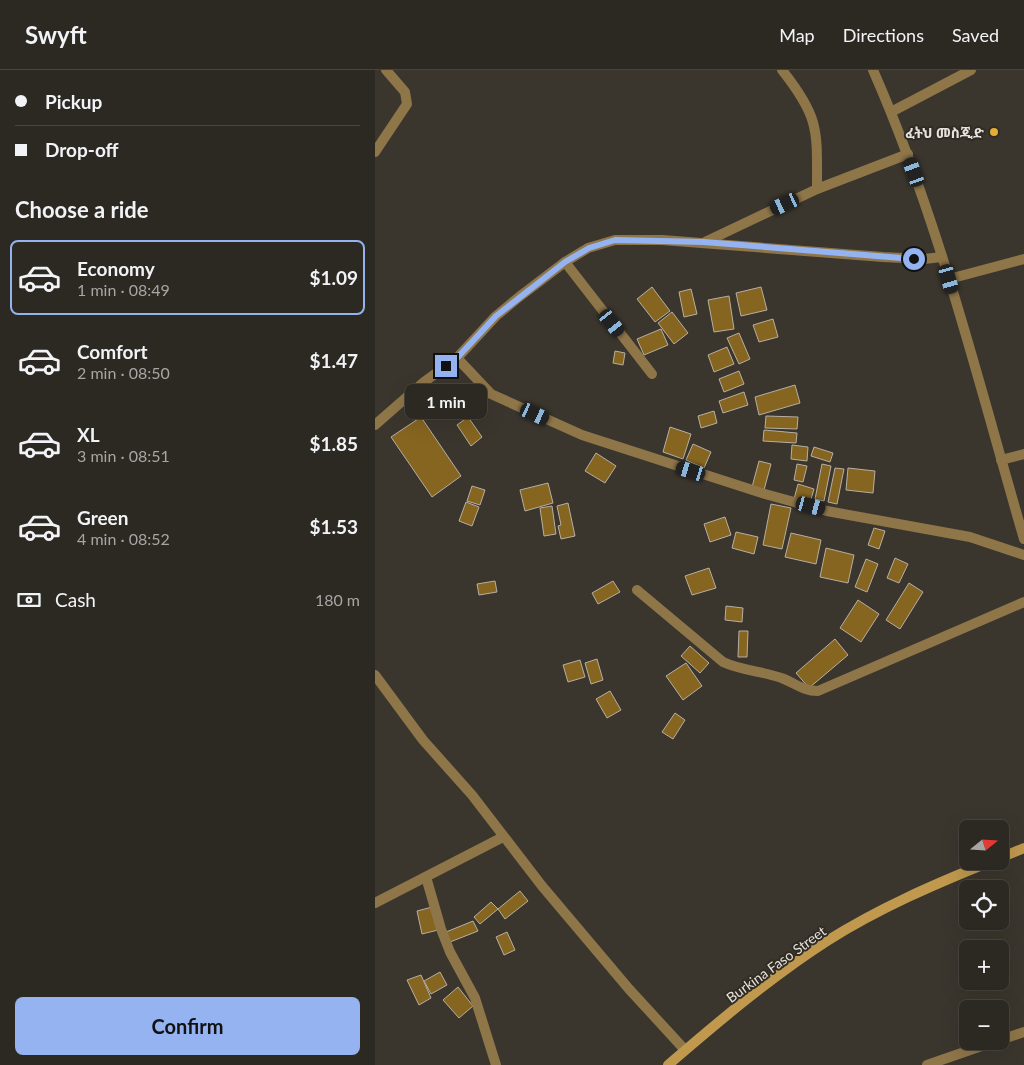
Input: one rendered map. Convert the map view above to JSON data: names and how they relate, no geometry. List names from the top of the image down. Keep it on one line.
{"streets":{"main road":["Burkina Faso Street"]},"places":["ፈትህ መስጂድ"],"north":"right","page":{"header":"Swyft","nav":["Map","Directions","Saved"],"banner":["Pickup","Drop-off"],"heading":"Choose a ride","list":[{"name":"Economy","note":"1 min · 08:49","value":"$1.09"},{"name":"Comfort","note":"2 min · 08:50","value":"$1.47"},{"name":"XL","note":"3 min · 08:51","value":"$1.85"},{"name":"Green","note":"4 min · 08:52","value":"$1.53"}],"bubble":"1 min","pay":["Cash","180 m"],"map_buttons":["+","−"],"buttons":"Confirm"}}
